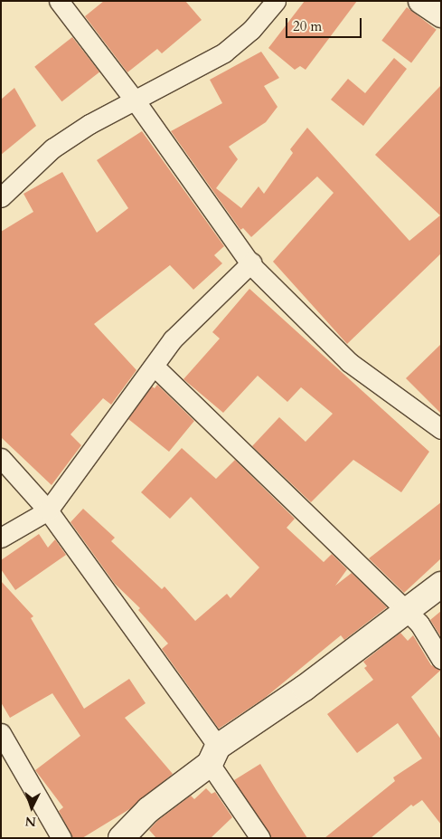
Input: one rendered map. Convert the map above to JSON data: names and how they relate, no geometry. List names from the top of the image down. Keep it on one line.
{"scale_bar":"20 m","north":"bottom"}
